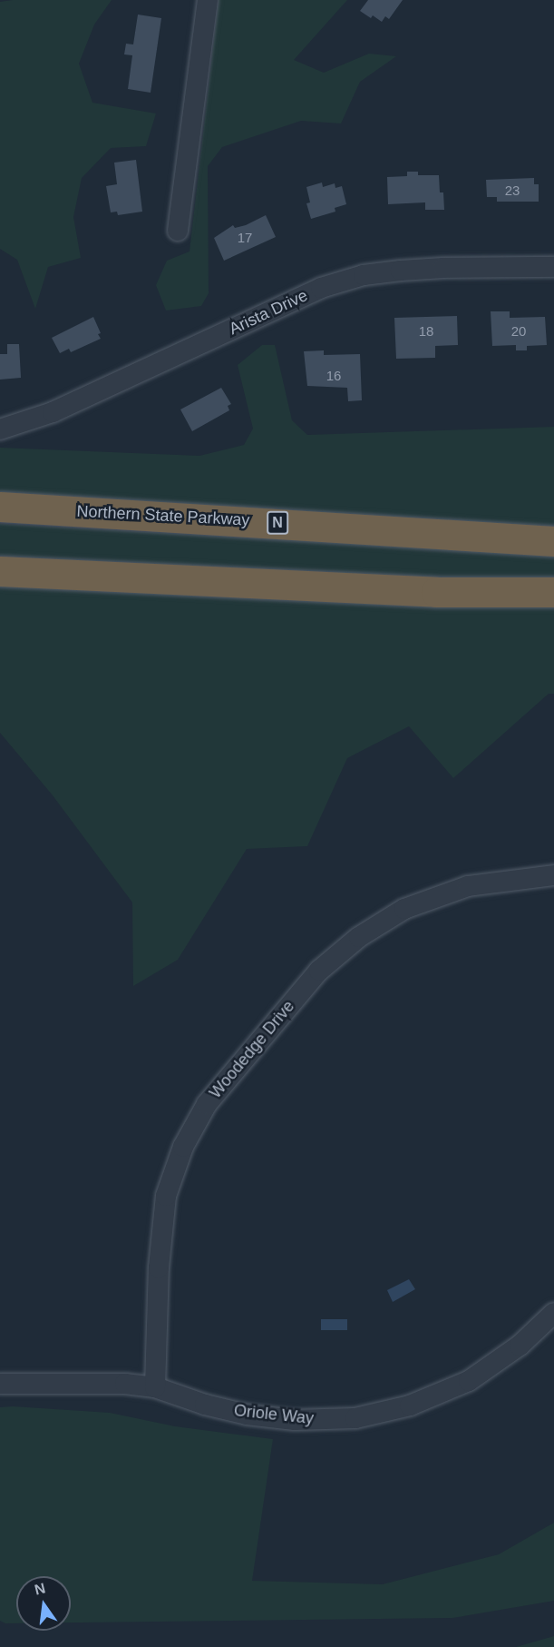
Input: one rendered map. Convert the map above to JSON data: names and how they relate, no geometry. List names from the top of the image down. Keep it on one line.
{"streets":{"highway":["Northern State Parkway","N"],"street":["Arista Drive","Woodedge Drive","Oriole Way"]},"crossings":[["Woodedge Drive","Oriole Way"]],"house_numbers":["23","17","18","20","16"],"north":"top"}
